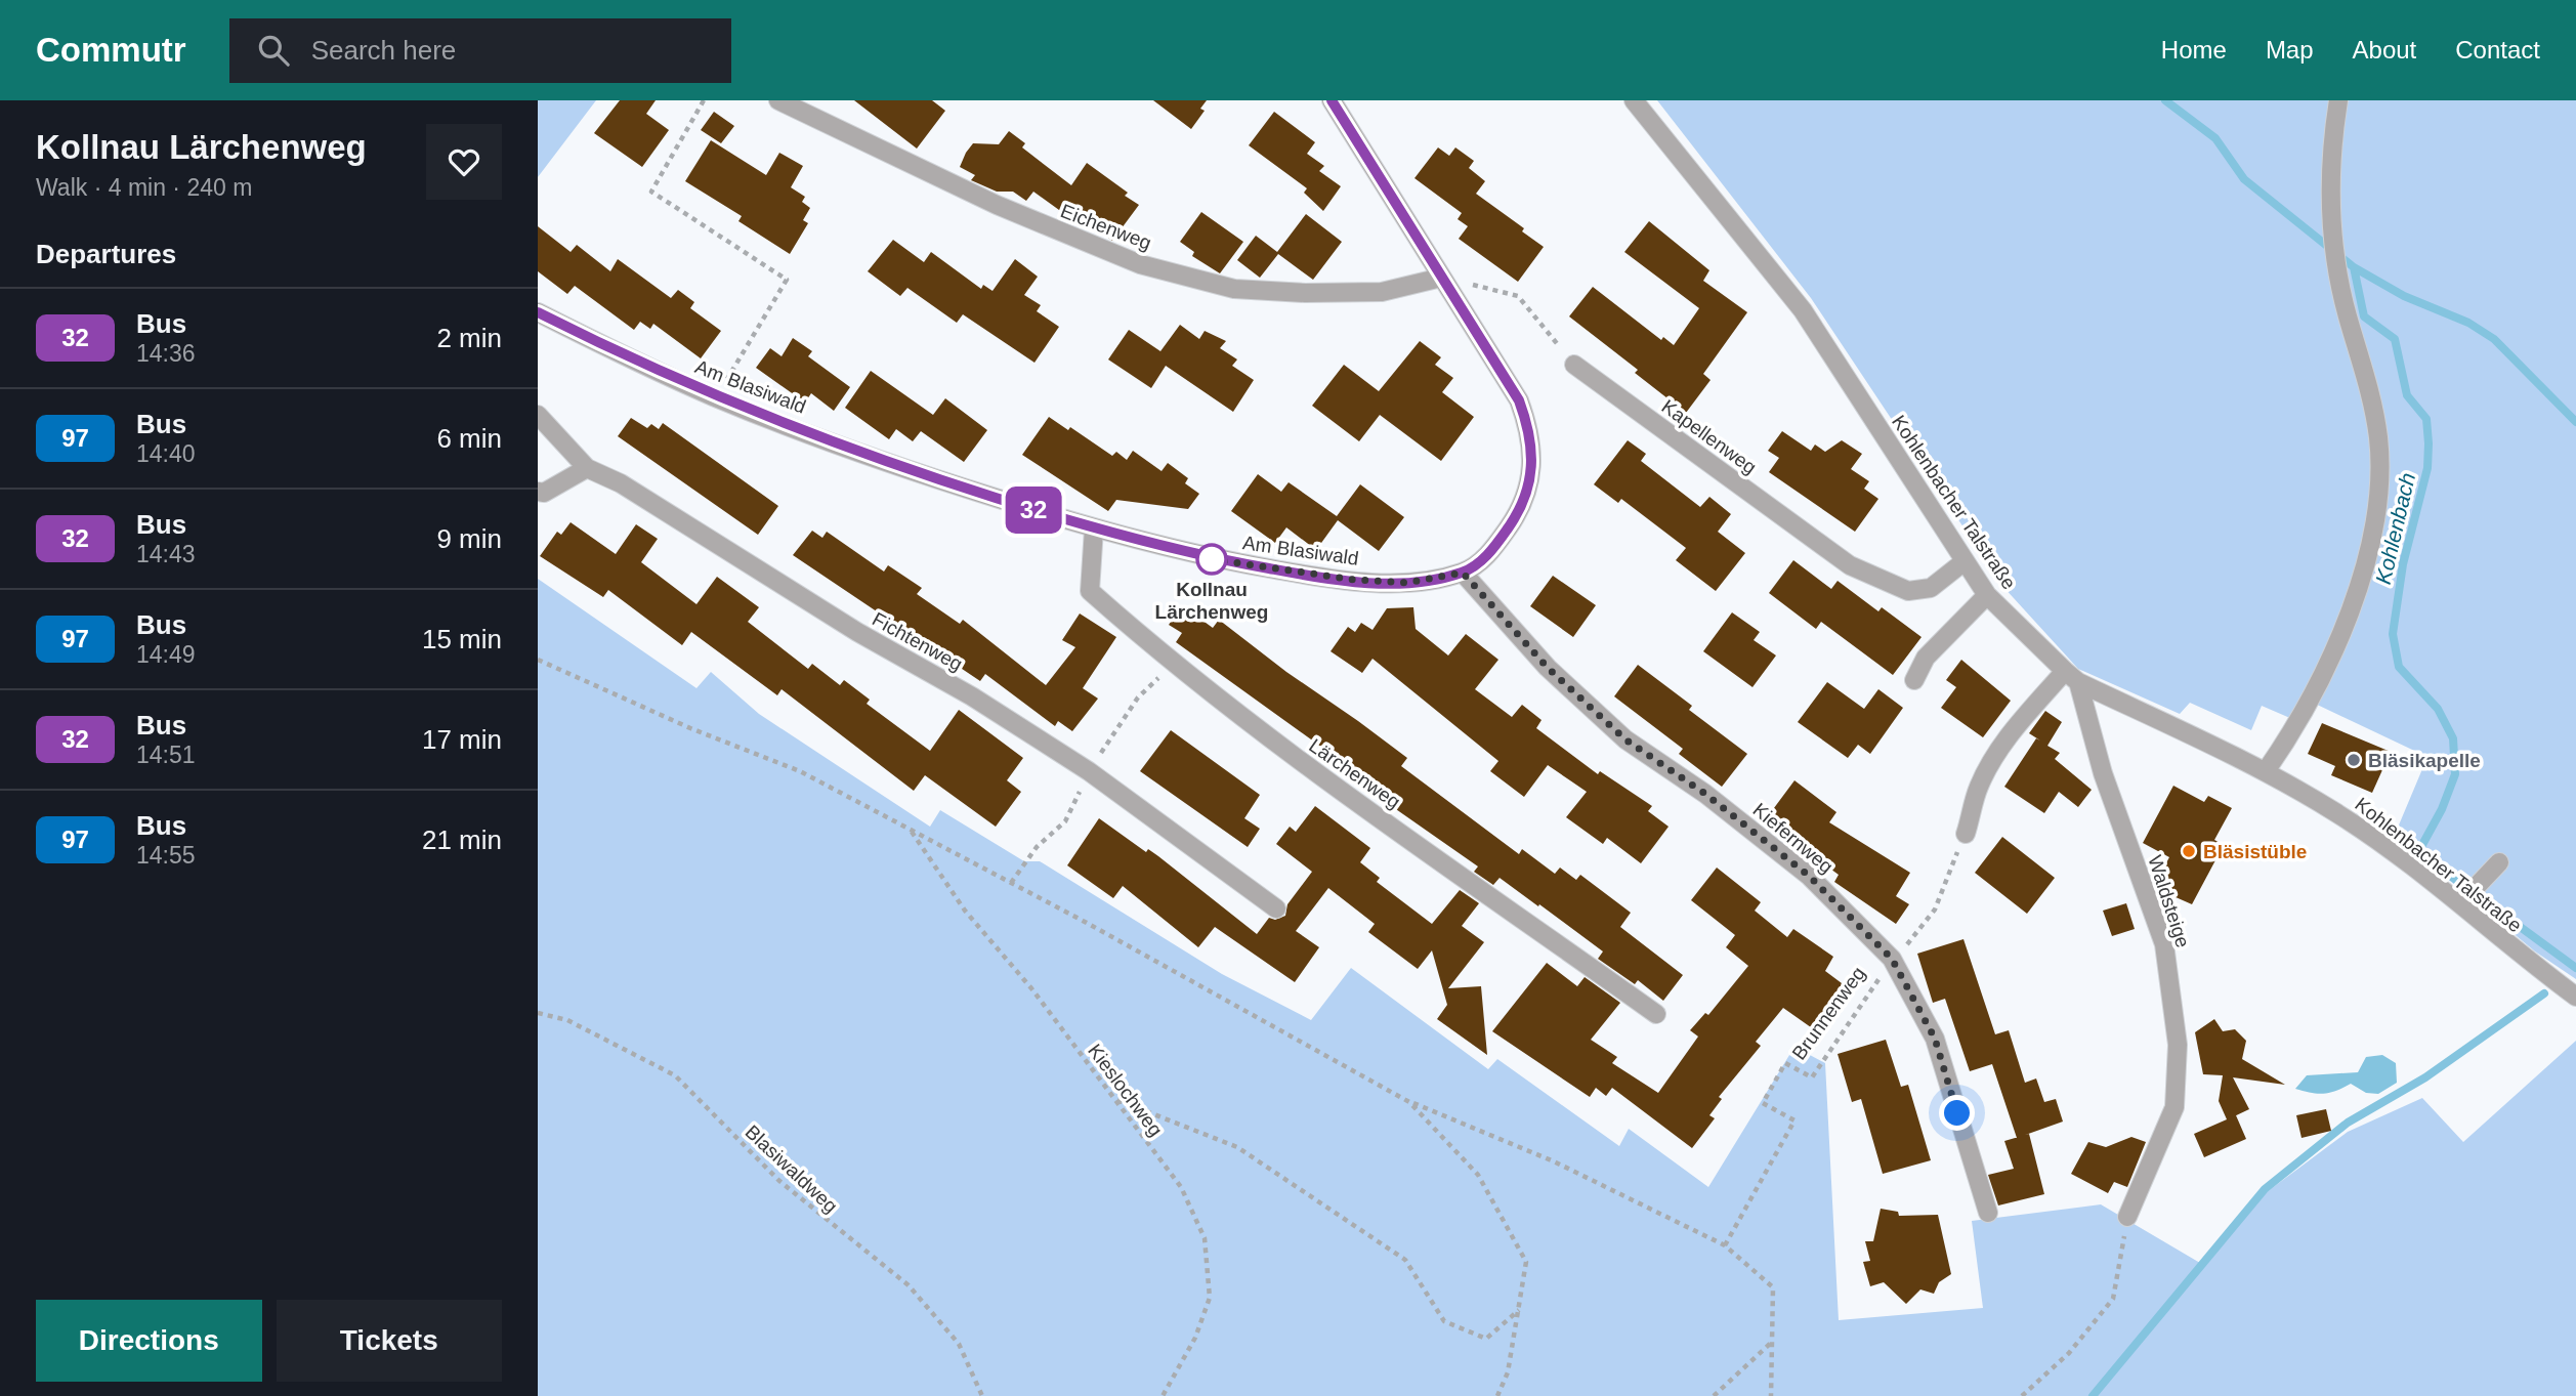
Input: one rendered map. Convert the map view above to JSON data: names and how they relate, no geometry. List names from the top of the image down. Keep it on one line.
{"streets":{"street":["Eichenweg","Am Blasiwald","Kapellenweg","Kohlenbacher Talstraße","Fichtenweg","Lärchenweg","Kiefernweg","Waldsteige"],"path":["Brunnenweg","Kieslochweg","Blasiwaldweg"]},"crossings":[["Eichenweg","Am Blasiwald"],["Am Blasiwald","Lärchenweg"],["Am Blasiwald","Kiefernweg"],["Kapellenweg","Kohlenbacher Talstraße"],["Kohlenbacher Talstraße","Waldsteige"],["Kiefernweg","Brunnenweg"]],"water":["Kohlenbach"],"places":["Kollnau Lärchenweg","Bläsikapelle","Bläsistüble"],"lines":["bus line 32"],"page":{"header":"Commutr","search":"Search here","nav":["Home","Map","About","Contact"],"heading":[["Kollnau Lärchenweg","Walk · 4 min · 240 m"],"Departures"],"on_map":"32","list":[{"mark":"32","name":"Bus","note":"14:36","value":"2 min"},{"mark":"97","name":"Bus","note":"14:40","value":"6 min"},{"mark":"32","name":"Bus","note":"14:43","value":"9 min"},{"mark":"97","name":"Bus","note":"14:49","value":"15 min"},{"mark":"32","name":"Bus","note":"14:51","value":"17 min"},{"mark":"97","name":"Bus","note":"14:55","value":"21 min"}],"buttons":["Directions","Tickets"]}}
